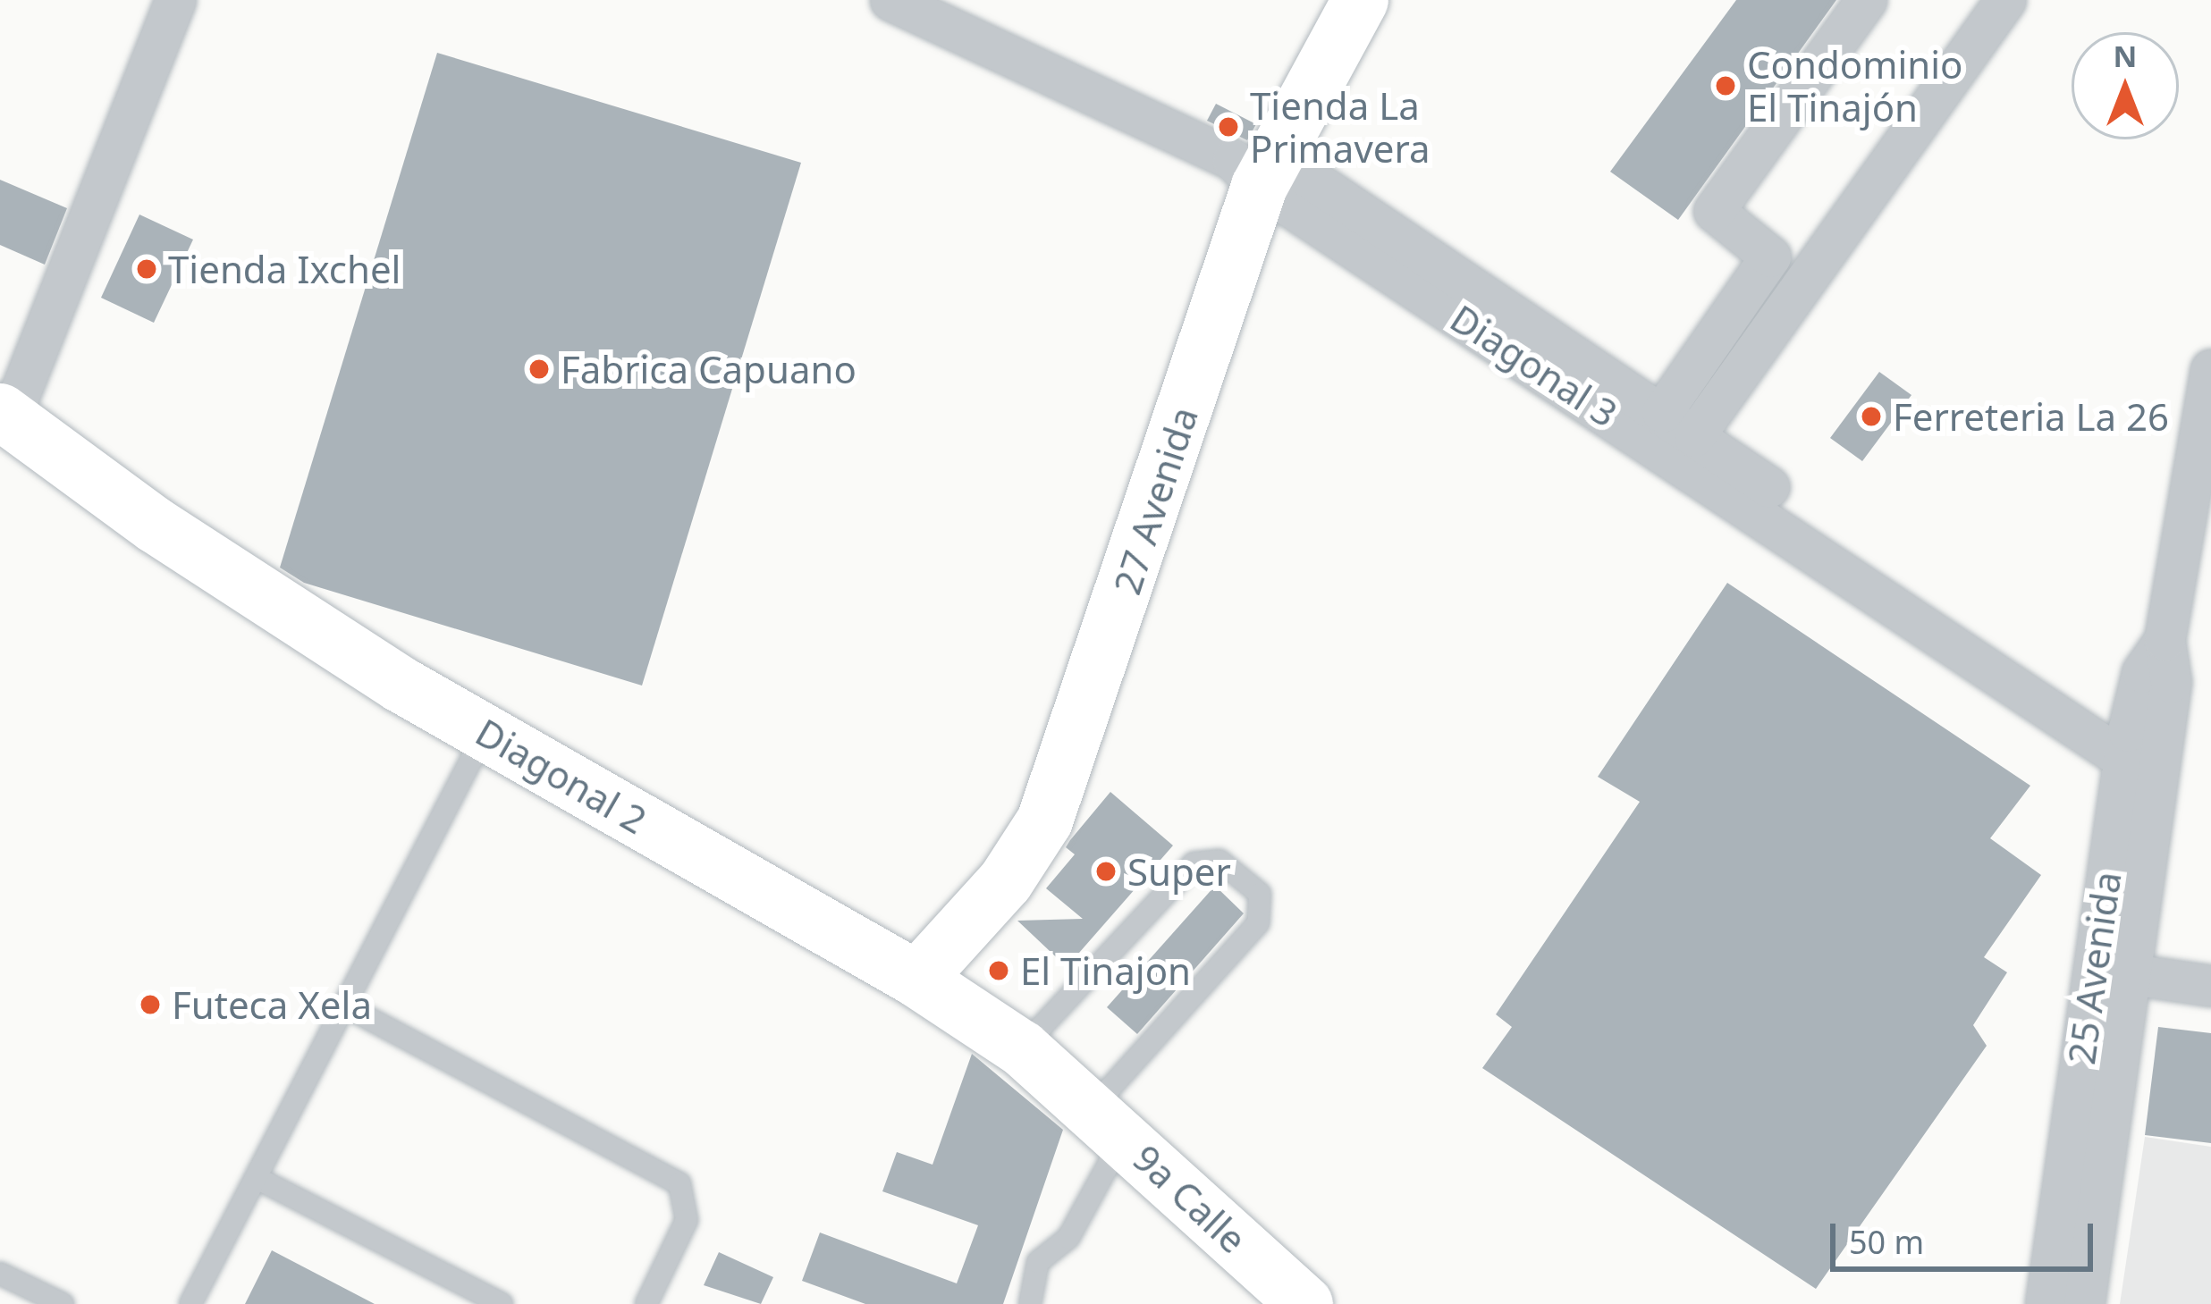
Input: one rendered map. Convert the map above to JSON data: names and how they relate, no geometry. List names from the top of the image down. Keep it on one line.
{"streets":{"main road":["27 Avenida","Diagonal 2","9a Calle"],"street":["Diagonal 3","25 Avenida"]},"crossings":[["Diagonal 3","27 Avenida"],["Diagonal 3","25 Avenida"],["27 Avenida","Diagonal 2"],["Diagonal 2","9a Calle"]],"places":["Condominio El Tinajón","Tienda La Primavera","Tienda Ixchel","Fabrica Capuano","Ferreteria La 26","Super","El Tinajon","Futeca Xela"],"scale_bar":"50 m","north":"top"}
